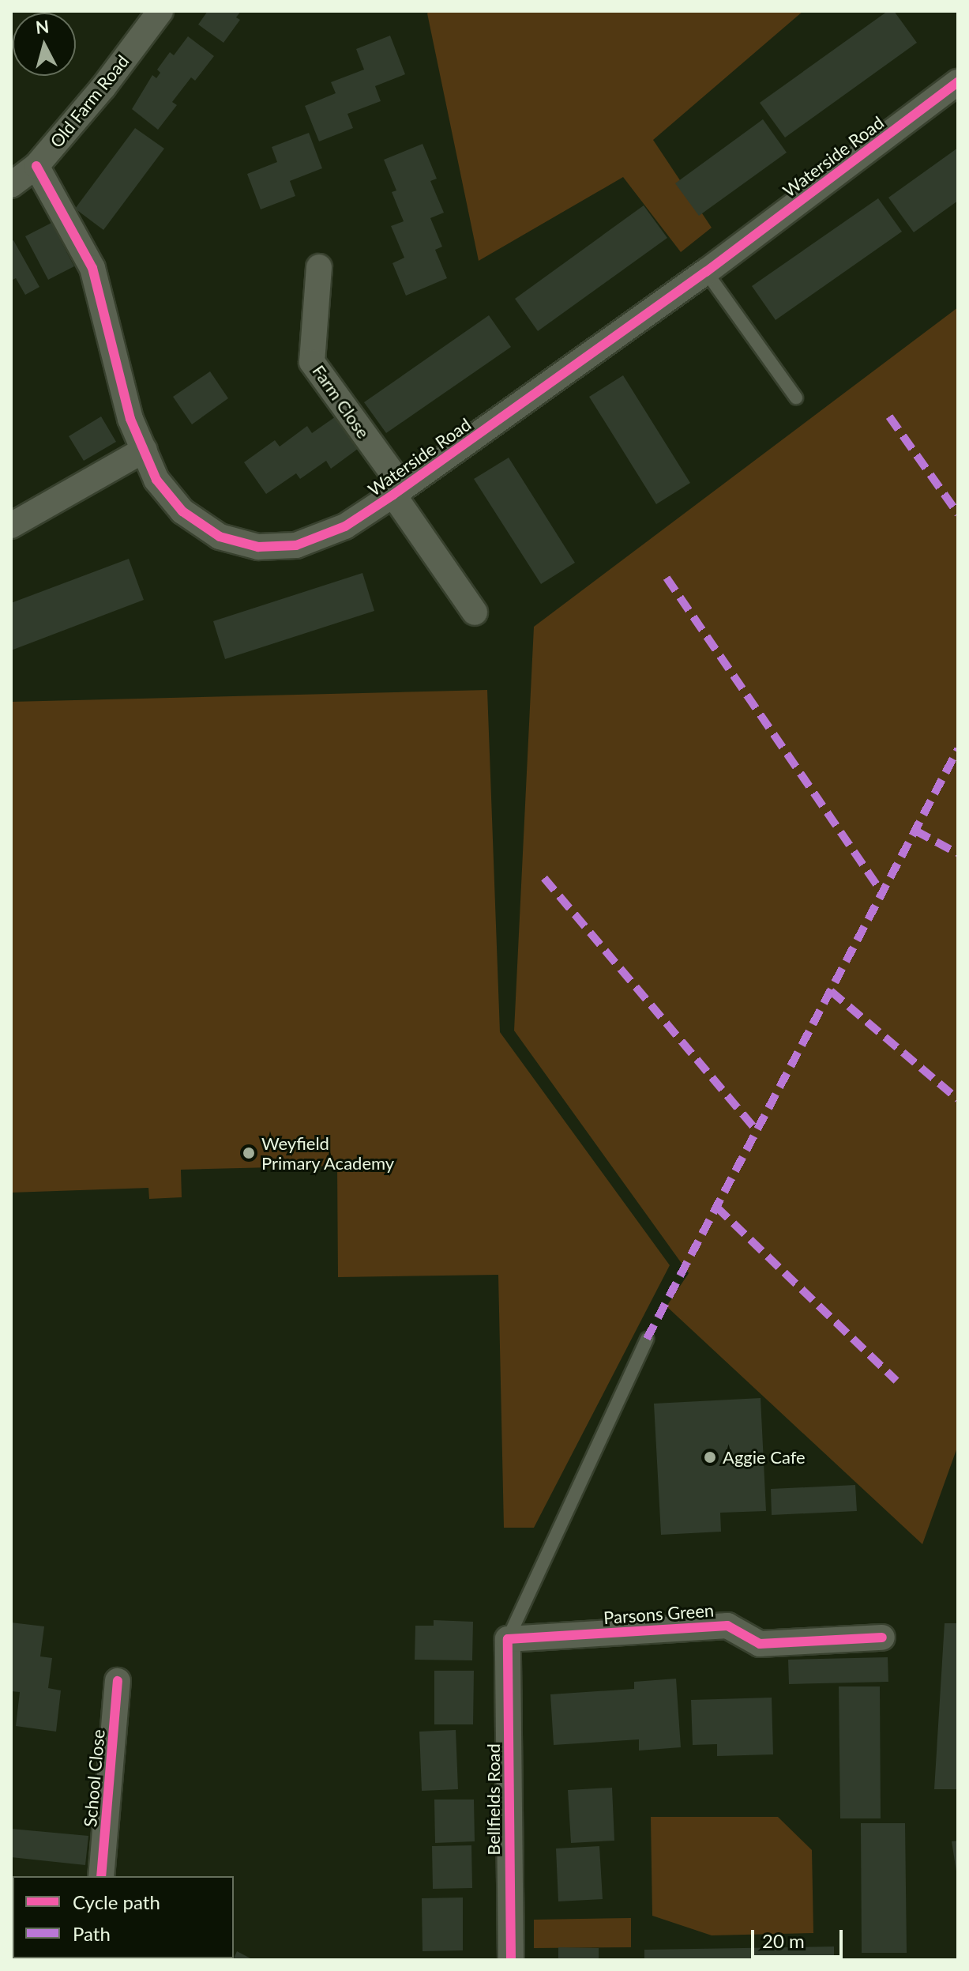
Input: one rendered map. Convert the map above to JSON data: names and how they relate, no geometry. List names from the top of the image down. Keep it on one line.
{"streets":{"street":["Old Farm Road","Waterside Road","Farm Close","Parsons Green","School Close","Bellfields Road"]},"crossings":[["Old Farm Road","Waterside Road"],["Waterside Road","Farm Close"],["Parsons Green","Bellfields Road"]],"places":["Weyfield Primary Academy","Aggie Cafe"],"legend":["Cycle path","Path"],"scale_bar":"20 m","north":"top"}
